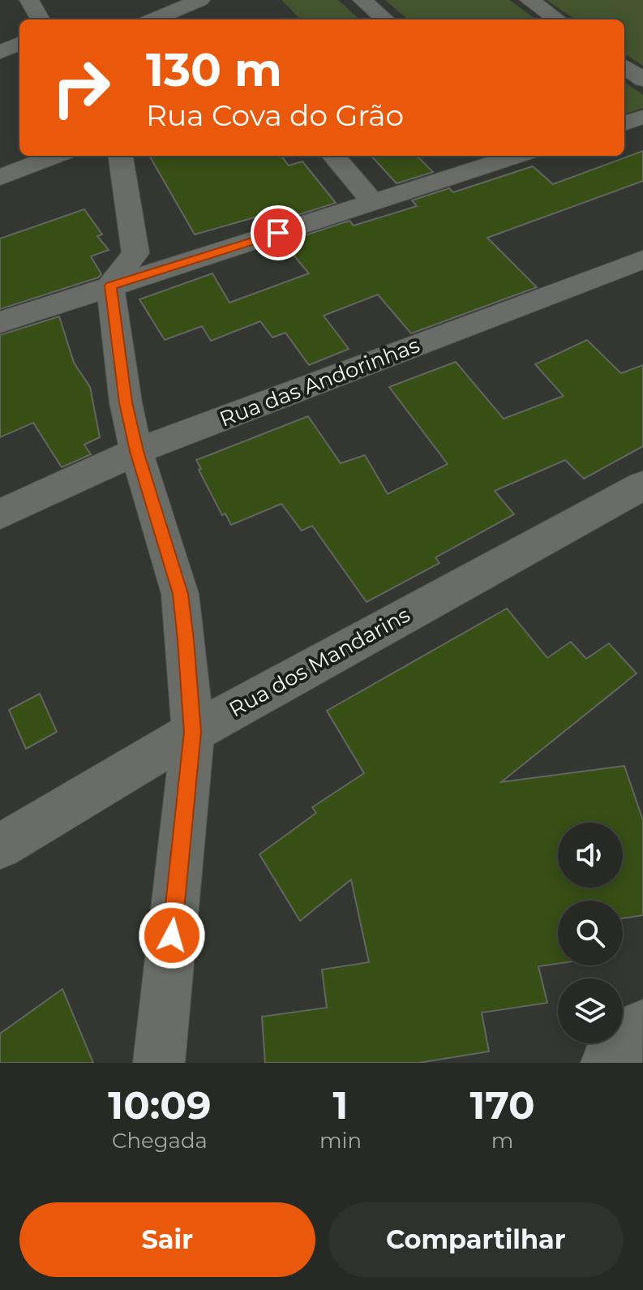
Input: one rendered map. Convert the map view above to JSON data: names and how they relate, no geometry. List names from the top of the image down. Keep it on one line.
{"streets":{"street":["Rua das Andorinhas","Rua dos Mandarins"]},"page":{"turn":["130 m","Rua Cova do Grão"],"eta":["10:09","Chegada","1","min","170","m"],"buttons":["Sair","Compartilhar"]}}
